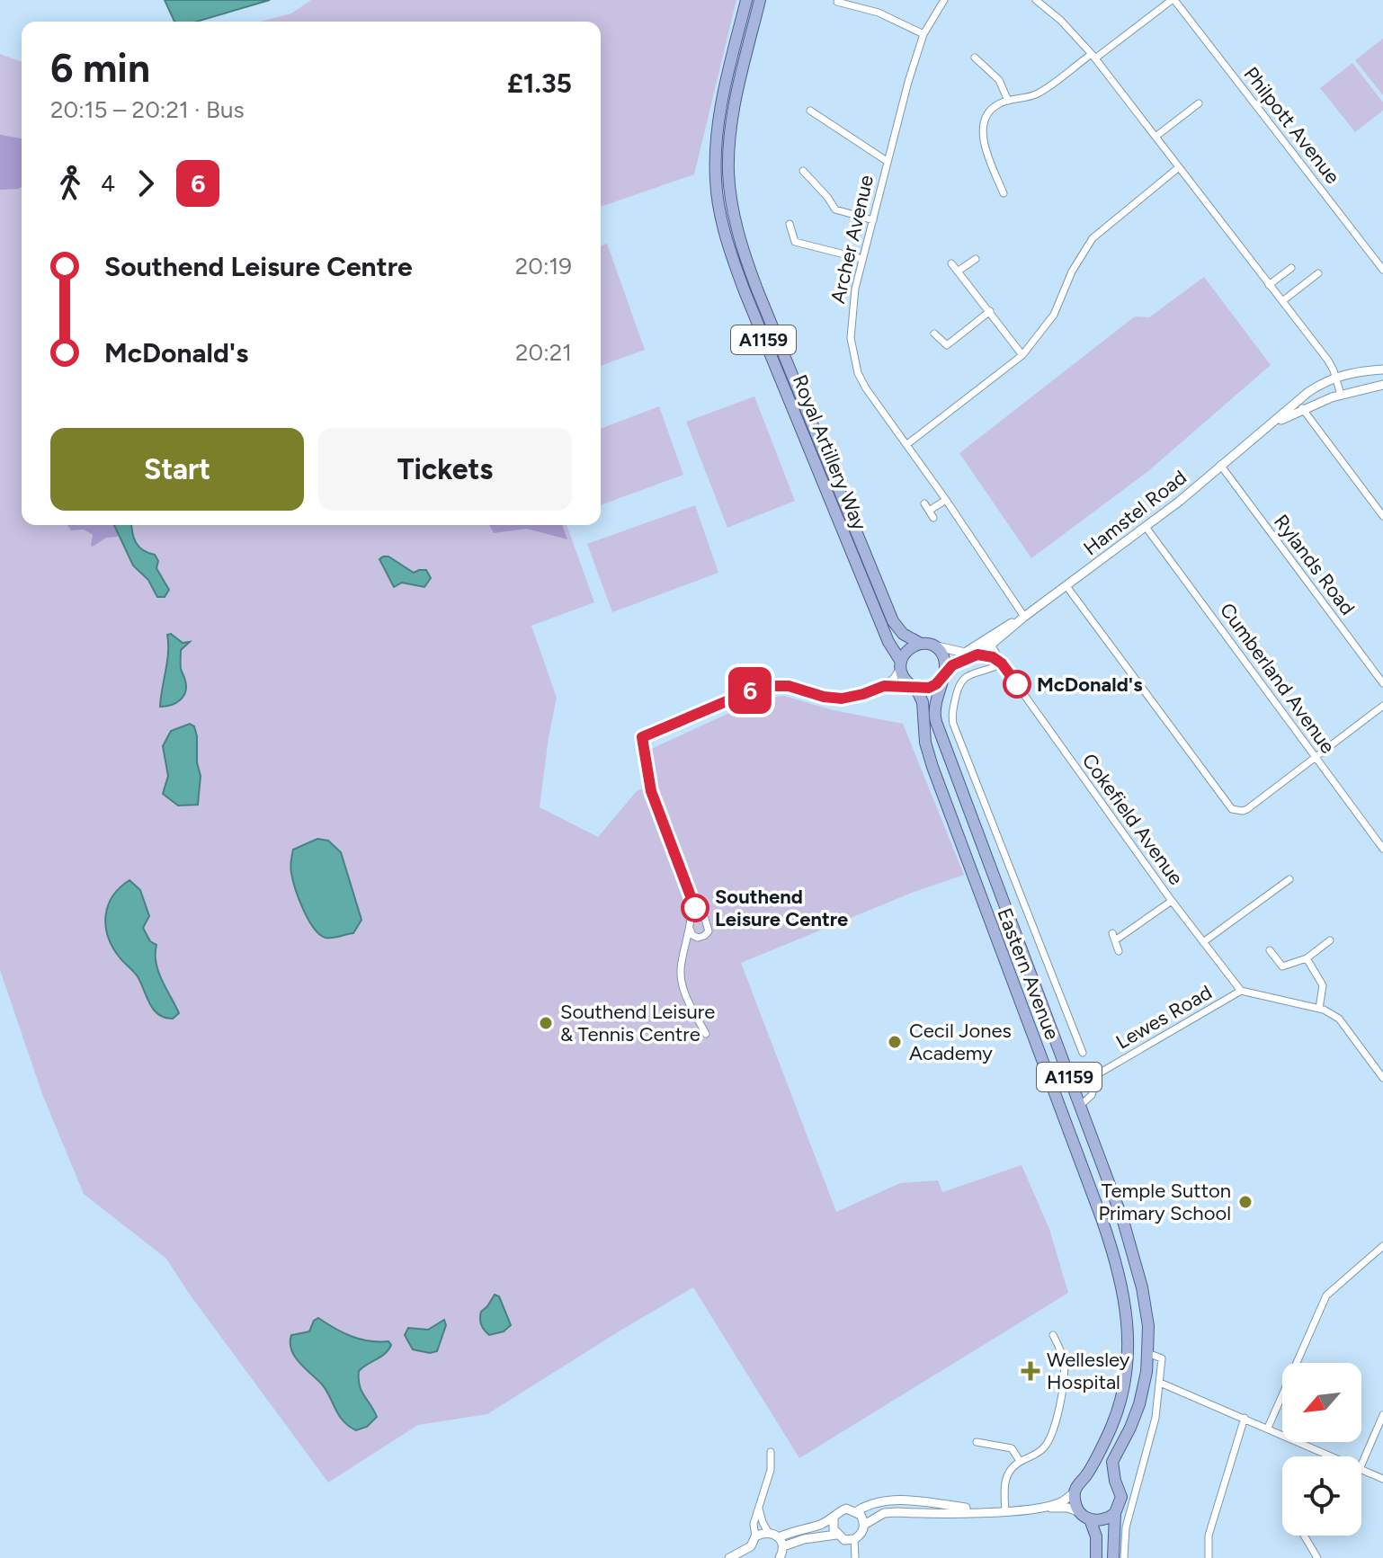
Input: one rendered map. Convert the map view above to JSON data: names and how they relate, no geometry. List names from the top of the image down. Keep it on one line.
{"streets":{"main road":["A1159","Royal Artillery Way","Eastern Avenue"],"street":["Philpott Avenue","Archer Avenue","Hamstel Road","Rylands Road","Cumberland Avenue","Cokefield Avenue","Lewes Road"]},"crossings":[["Archer Avenue","Hamstel Road"],["Royal Artillery Way","Hamstel Road"],["Royal Artillery Way","Eastern Avenue"],["Hamstel Road","Rylands Road"],["Hamstel Road","Cumberland Avenue"],["Hamstel Road","Cokefield Avenue"],["Hamstel Road","Eastern Avenue"],["Cokefield Avenue","Lewes Road"],["Eastern Avenue","Lewes Road"]],"places":{"other":["McDonald's","Southend Leisure Centre","Southend Leisure & Tennis Centre","Cecil Jones Academy","Temple Sutton Primary School"],"health":["Wellesley Hospital"]},"lines":["bus line 6"],"north":"bottom left","page":{"on_map":"6","heading":["6 min","20:15 – 20:21 · Bus","£1.35"],"legs":["4","6"],"list":[{"name":"Southend Leisure Centre","value":"20:19"},{"name":"McDonald's","value":"20:21"}],"buttons":["Start","Tickets"]}}
